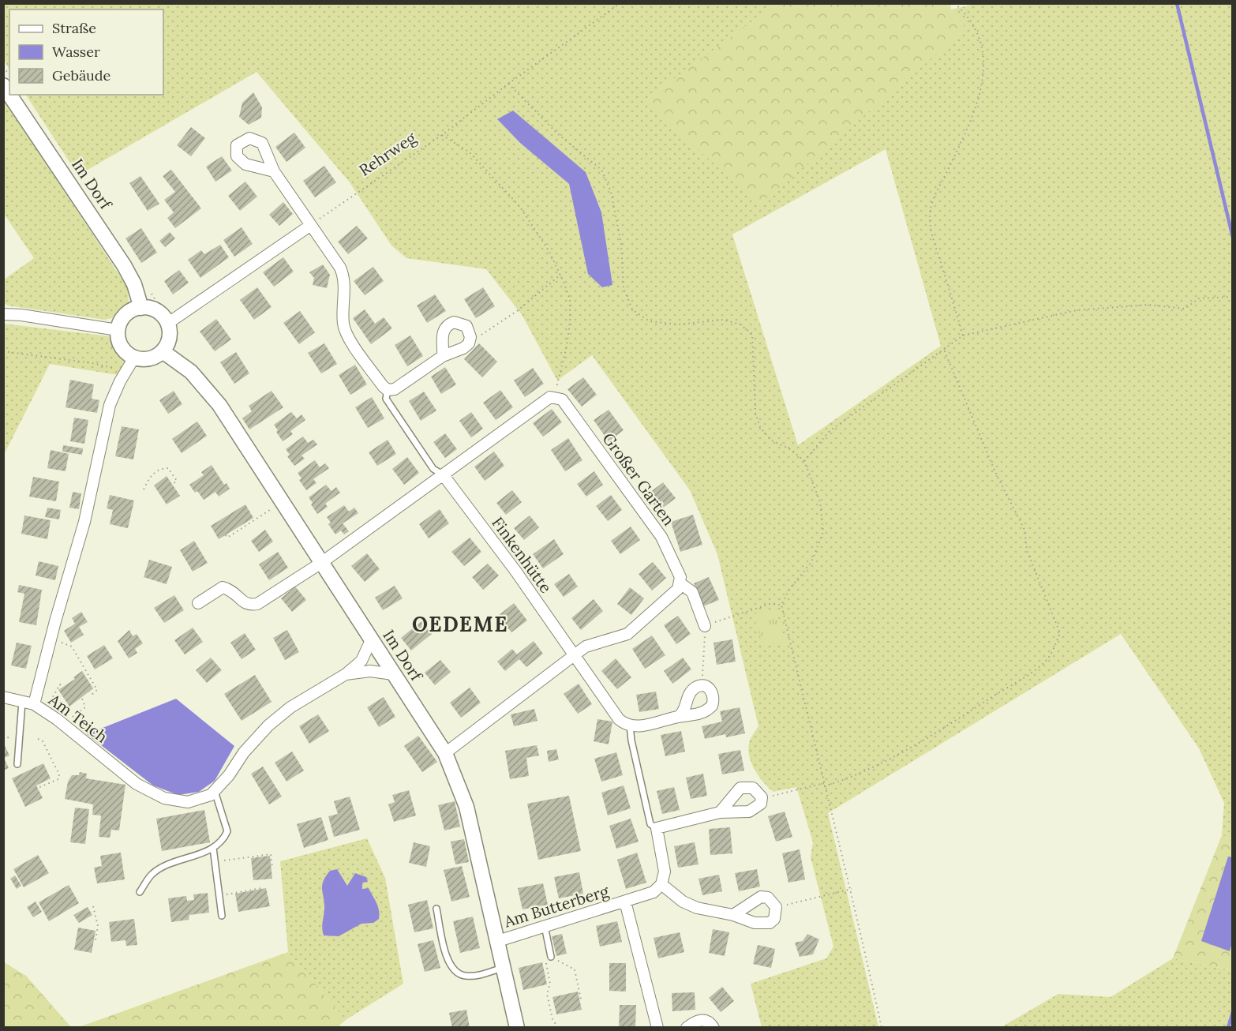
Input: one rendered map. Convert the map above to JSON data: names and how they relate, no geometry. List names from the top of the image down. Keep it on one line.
{"streets":{"street":["Im Dorf","Großer Garten","Finkenhütte","Am Teich","Am Butterberg"],"path":["Rehrweg"]},"crossings":[["Im Dorf","Am Teich"],["Im Dorf","Am Butterberg"]],"districts":["OEDEME"],"legend":["Straße","Wasser","Gebäude"]}
